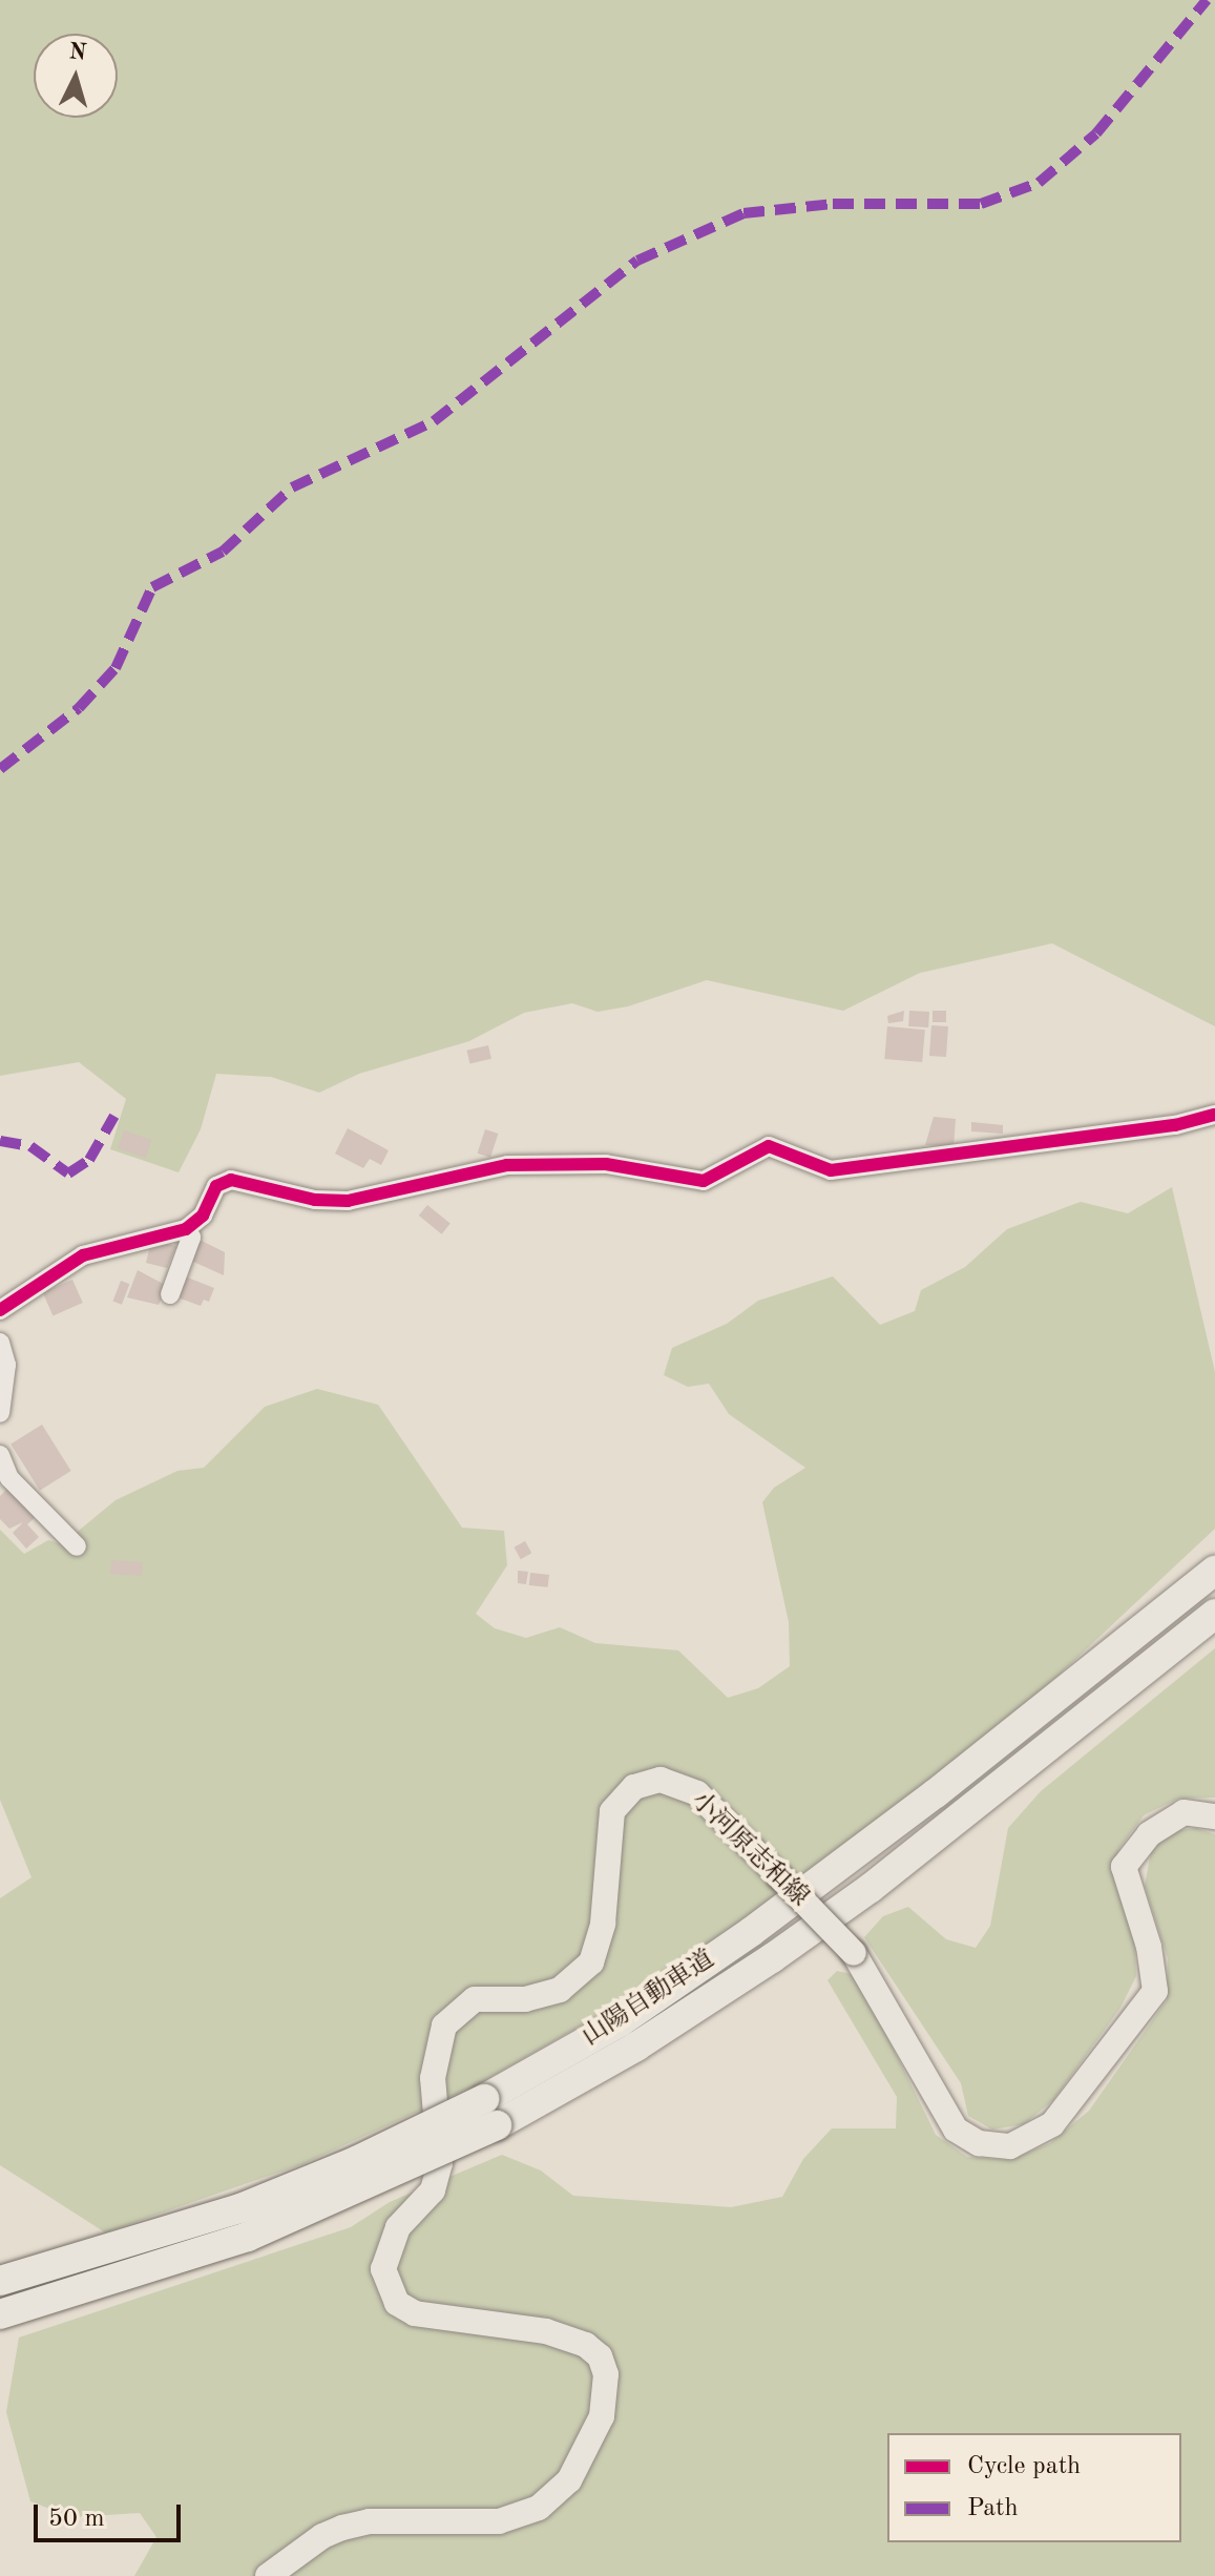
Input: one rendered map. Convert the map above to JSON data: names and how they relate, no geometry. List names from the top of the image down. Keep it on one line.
{"streets":{"highway":["山陽自動車道"],"main road":["小河原志和線"]},"legend":["Cycle path","Path"],"scale_bar":"50 m","north":"top"}
